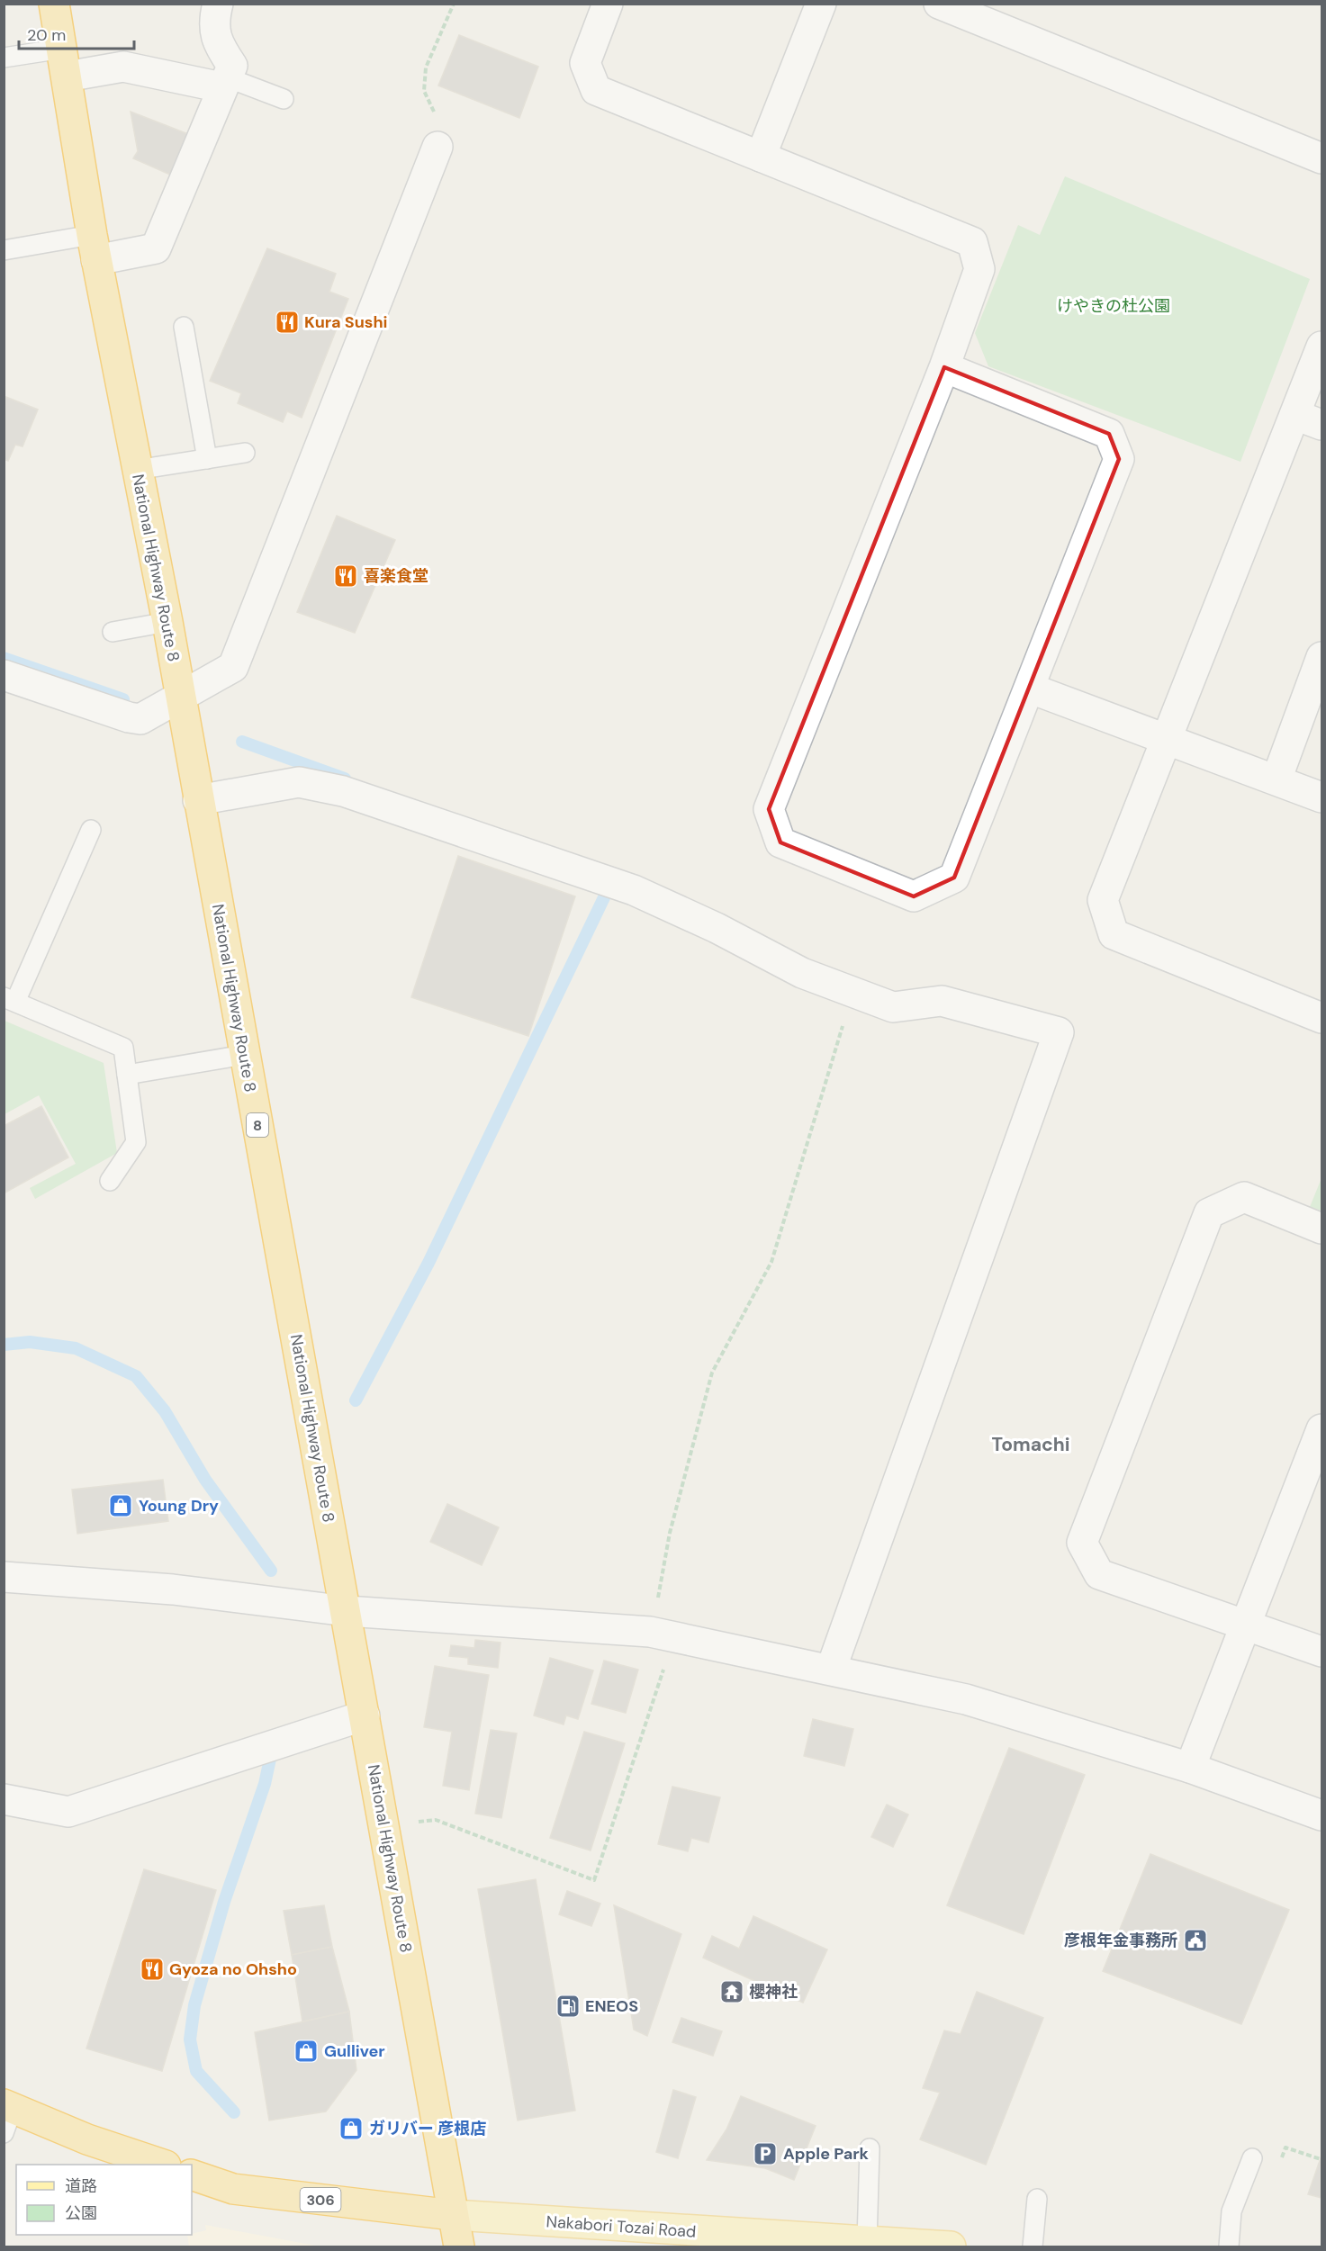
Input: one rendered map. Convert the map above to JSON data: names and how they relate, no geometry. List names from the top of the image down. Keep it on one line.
{"streets":{"highway":["National Highway Route 8","8","306"],"main road":["Nakabori Tozai Road"]},"crossings":[["National Highway Route 8","306"],["National Highway Route 8","Nakabori Tozai Road"],["306","Nakabori Tozai Road"]],"districts":["Tomachi"],"parks":["けやきの杜公園"],"places":{"restaurant":["Kura Sushi","喜楽食堂","Gyoza no Ohsho"],"shop":["Young Dry","Gulliver","ガリバー 彦根店"],"public building":["彦根年金事務所"],"temple":["櫻神社"],"fuel station":["ENEOS"],"parking":["Apple Park"]},"legend":["道路","公園"],"scale_bar":"20 m"}
